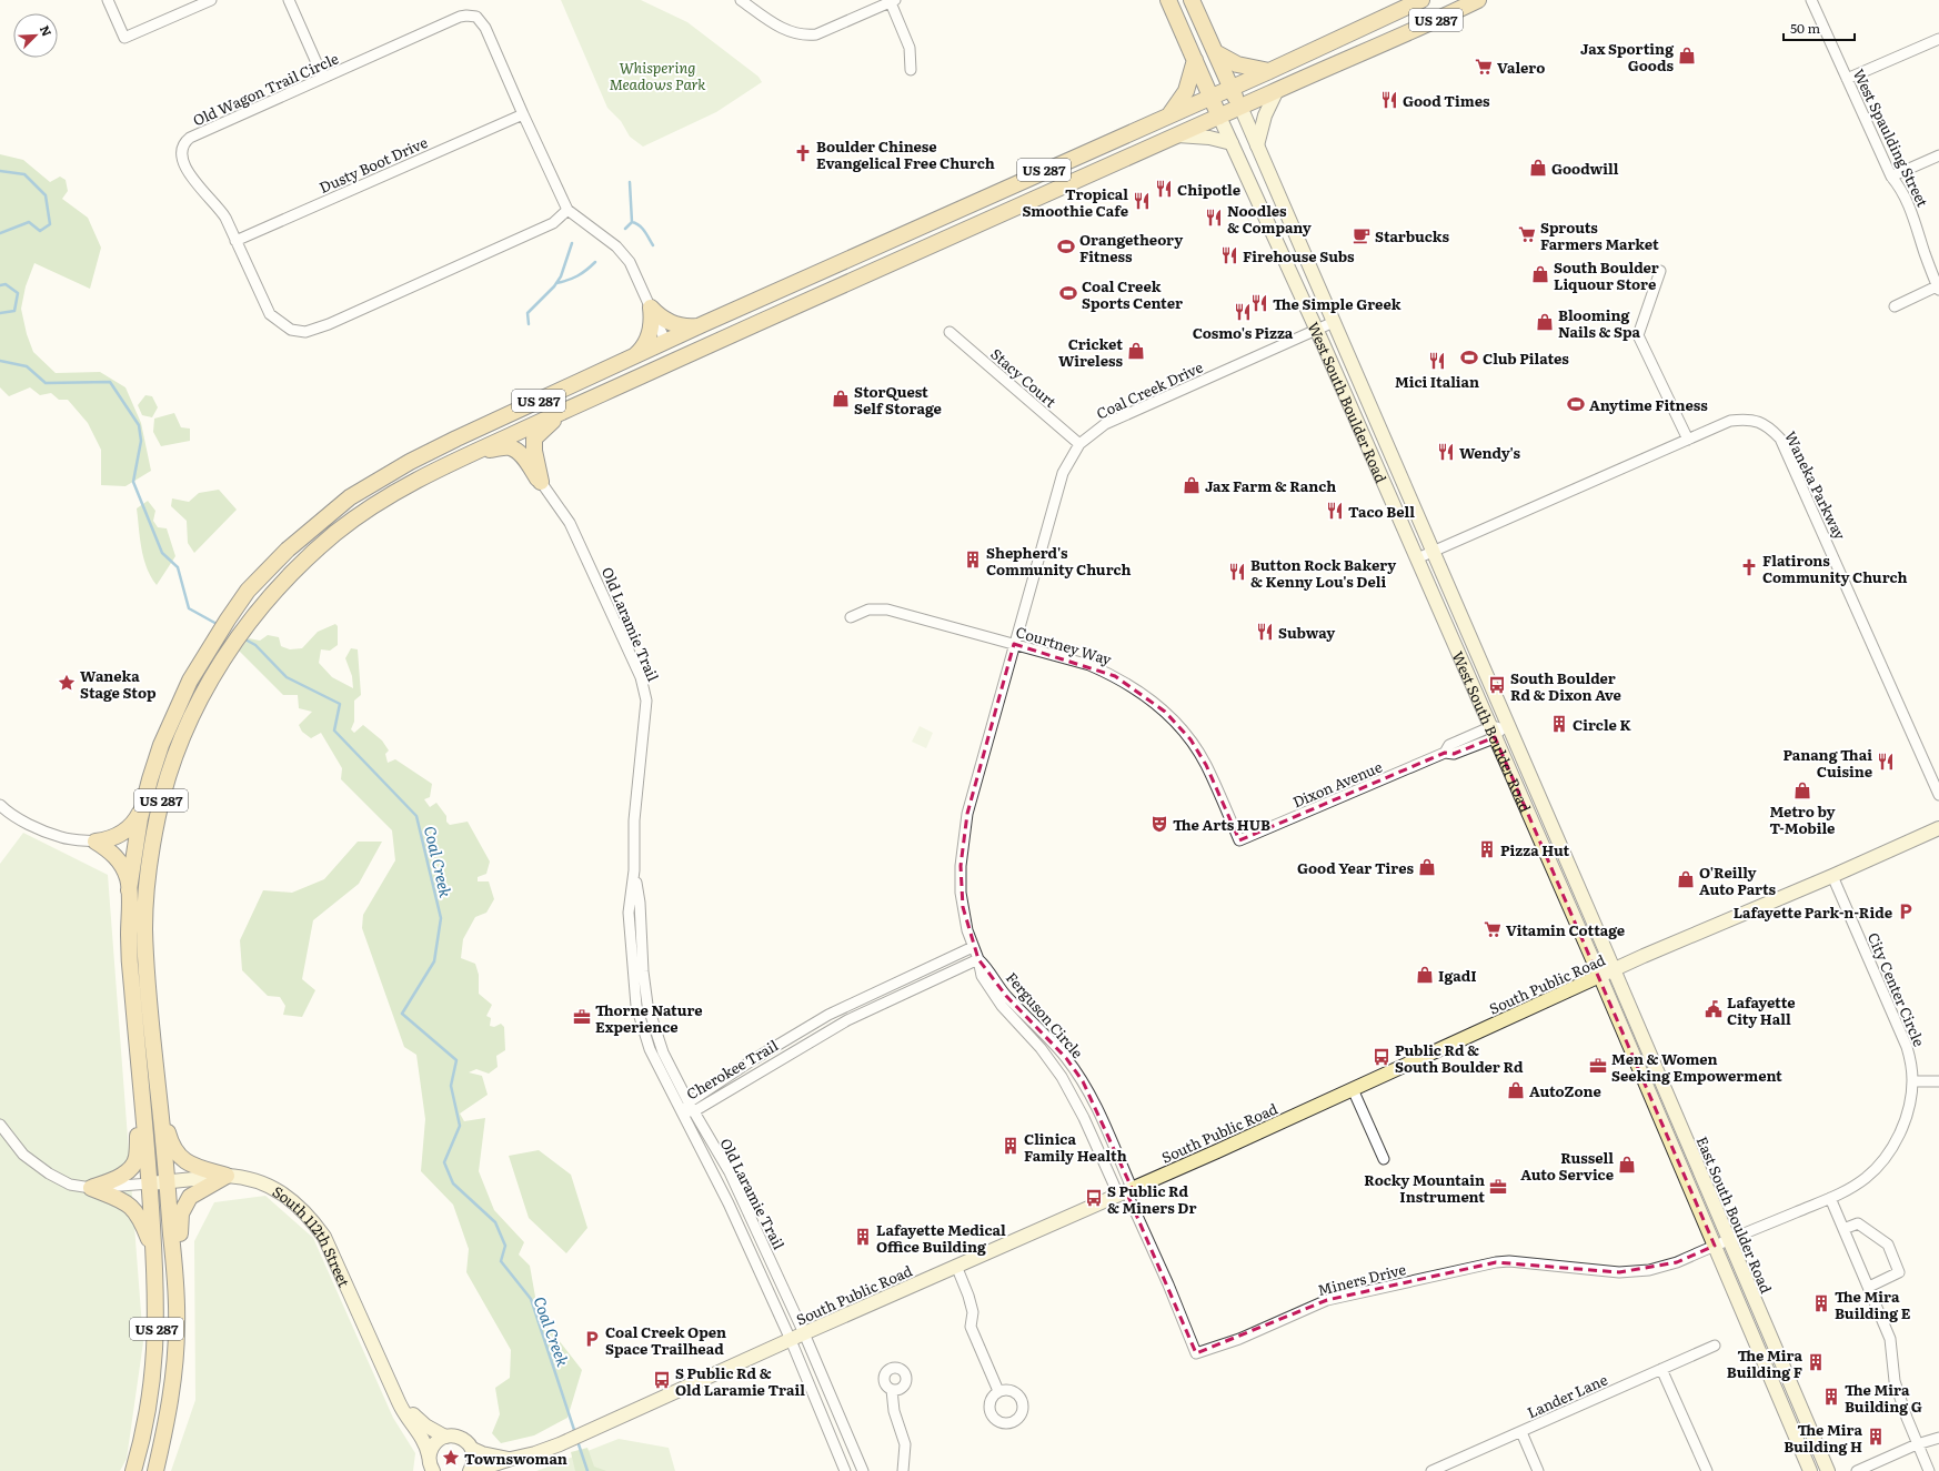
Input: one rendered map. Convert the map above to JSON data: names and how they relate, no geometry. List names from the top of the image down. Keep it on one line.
{"streets":{"main road":["US 287","West South Boulder Road","South Public Road","East South Boulder Road","South 112th Street"],"street":["Old Wagon Trail Circle","West Spaulding Street","Dusty Boot Drive","Stacy Court","Coal Creek Drive","Waneka Parkway","Old Laramie Trail","Courtney Way","Dixon Avenue","City Center Circle","Ferguson Circle","Cherokee Trail","Miners Drive","Lander Lane"]},"crossings":[["US 287","Old Wagon Trail Circle"],["US 287","West South Boulder Road"],["US 287","South 112th Street"],["Old Wagon Trail Circle","Dusty Boot Drive"],["Stacy Court","Coal Creek Drive"],["Coal Creek Drive","West South Boulder Road"],["Coal Creek Drive","Courtney Way"],["Coal Creek Drive","Ferguson Circle"],["West South Boulder Road","Waneka Parkway"],["West South Boulder Road","Dixon Avenue"],["West South Boulder Road","South Public Road"],["West South Boulder Road","East South Boulder Road"],["Old Laramie Trail","South Public Road"],["Old Laramie Trail","Cherokee Trail"],["Courtney Way","Dixon Avenue"],["South Public Road","City Center Circle"],["South Public Road","Ferguson Circle"],["South Public Road","East South Boulder Road"],["South Public Road","South 112th Street"],["South Public Road","Miners Drive"],["City Center Circle","East South Boulder Road"],["City Center Circle","Miners Drive"],["Ferguson Circle","Cherokee Trail"],["Ferguson Circle","Miners Drive"]],"water":["Coal Creek"],"parks":["Whispering Meadows Park"],"places":{"shop":["Jax Sporting Goods","Goodwill","South Boulder Liquour Store","Blooming Nails & Spa","Cricket Wireless","StorQuest Self Storage","Jax Farm & Ranch","Metro by T-Mobile","Good Year Tires","O'Reilly Auto Parts","IgadI","AutoZone","Russell Auto Service"],"supermarket":["Valero","Sprouts Farmers Market","Vitamin Cottage"],"restaurant":["Good Times","Chipotle","Tropical Smoothie Cafe","Noodles & Company","Firehouse Subs","The Simple Greek","Cosmo's Pizza","Mici Italian","Wendy's","Taco Bell","Button Rock Bakery & Kenny Lou's Deli","Subway","Panang Thai Cuisine"],"church":["Boulder Chinese Evangelical Free Church","Flatirons Community Church"],"cafe":["Starbucks"],"sports":["Orangetheory Fitness","Coal Creek Sports Center","Club Pilates","Anytime Fitness"],"building":["Shepherd's Community Church","Circle K","Pizza Hut","Clinica Family Health","Lafayette Medical Office Building","The Mira Building E","The Mira Building F","The Mira Building G","The Mira Building H"],"place":["Waneka Stage Stop","Townswoman"],"bus stop":["South Boulder Rd & Dixon Ave","Public Rd & South Boulder Rd","S Public Rd & Miners Dr","S Public Rd & Old Laramie Trail"],"theatre":["The Arts HUB"],"parking":["Lafayette Park-n-Ride","Coal Creek Open Space Trailhead"],"public building":["Lafayette City Hall"],"office":["Thorne Nature Experience","Men & Women Seeking Empowerment","Rocky Mountain Instrument"]},"scale_bar":"50 m","north":"top right"}
